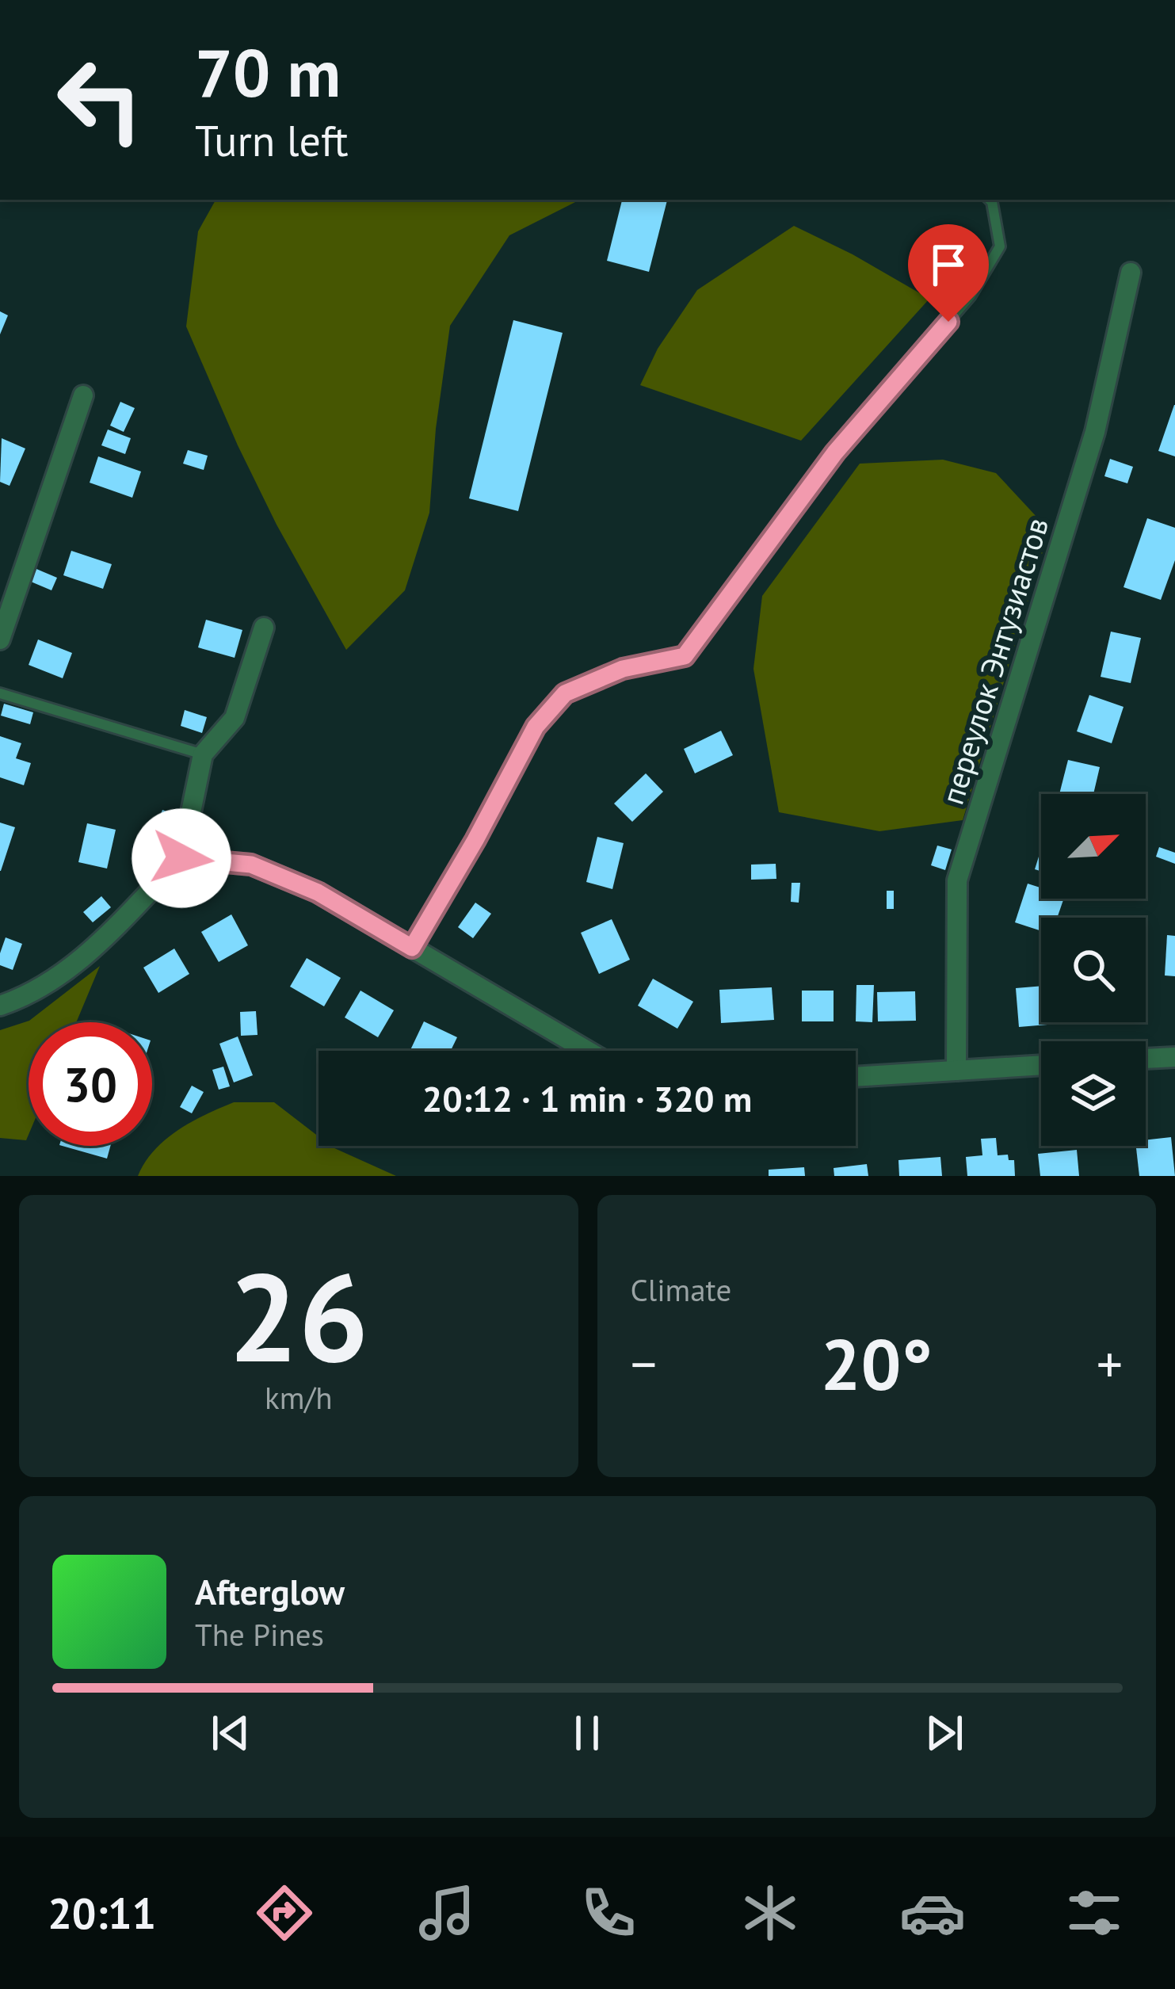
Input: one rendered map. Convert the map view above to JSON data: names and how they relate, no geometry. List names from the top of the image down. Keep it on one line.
{"streets":{"street":["переулок Энтузиастов"]},"north":"top right","page":{"turn":["70 m","Turn left"],"limit":"30","trip":"20:12 · 1 min · 320 m","tile":[["26","km/h"],"Climate"],"heat":["−","20°","+"],"song":["Afterglow","The Pines"],"tabs":"20:11"}}
